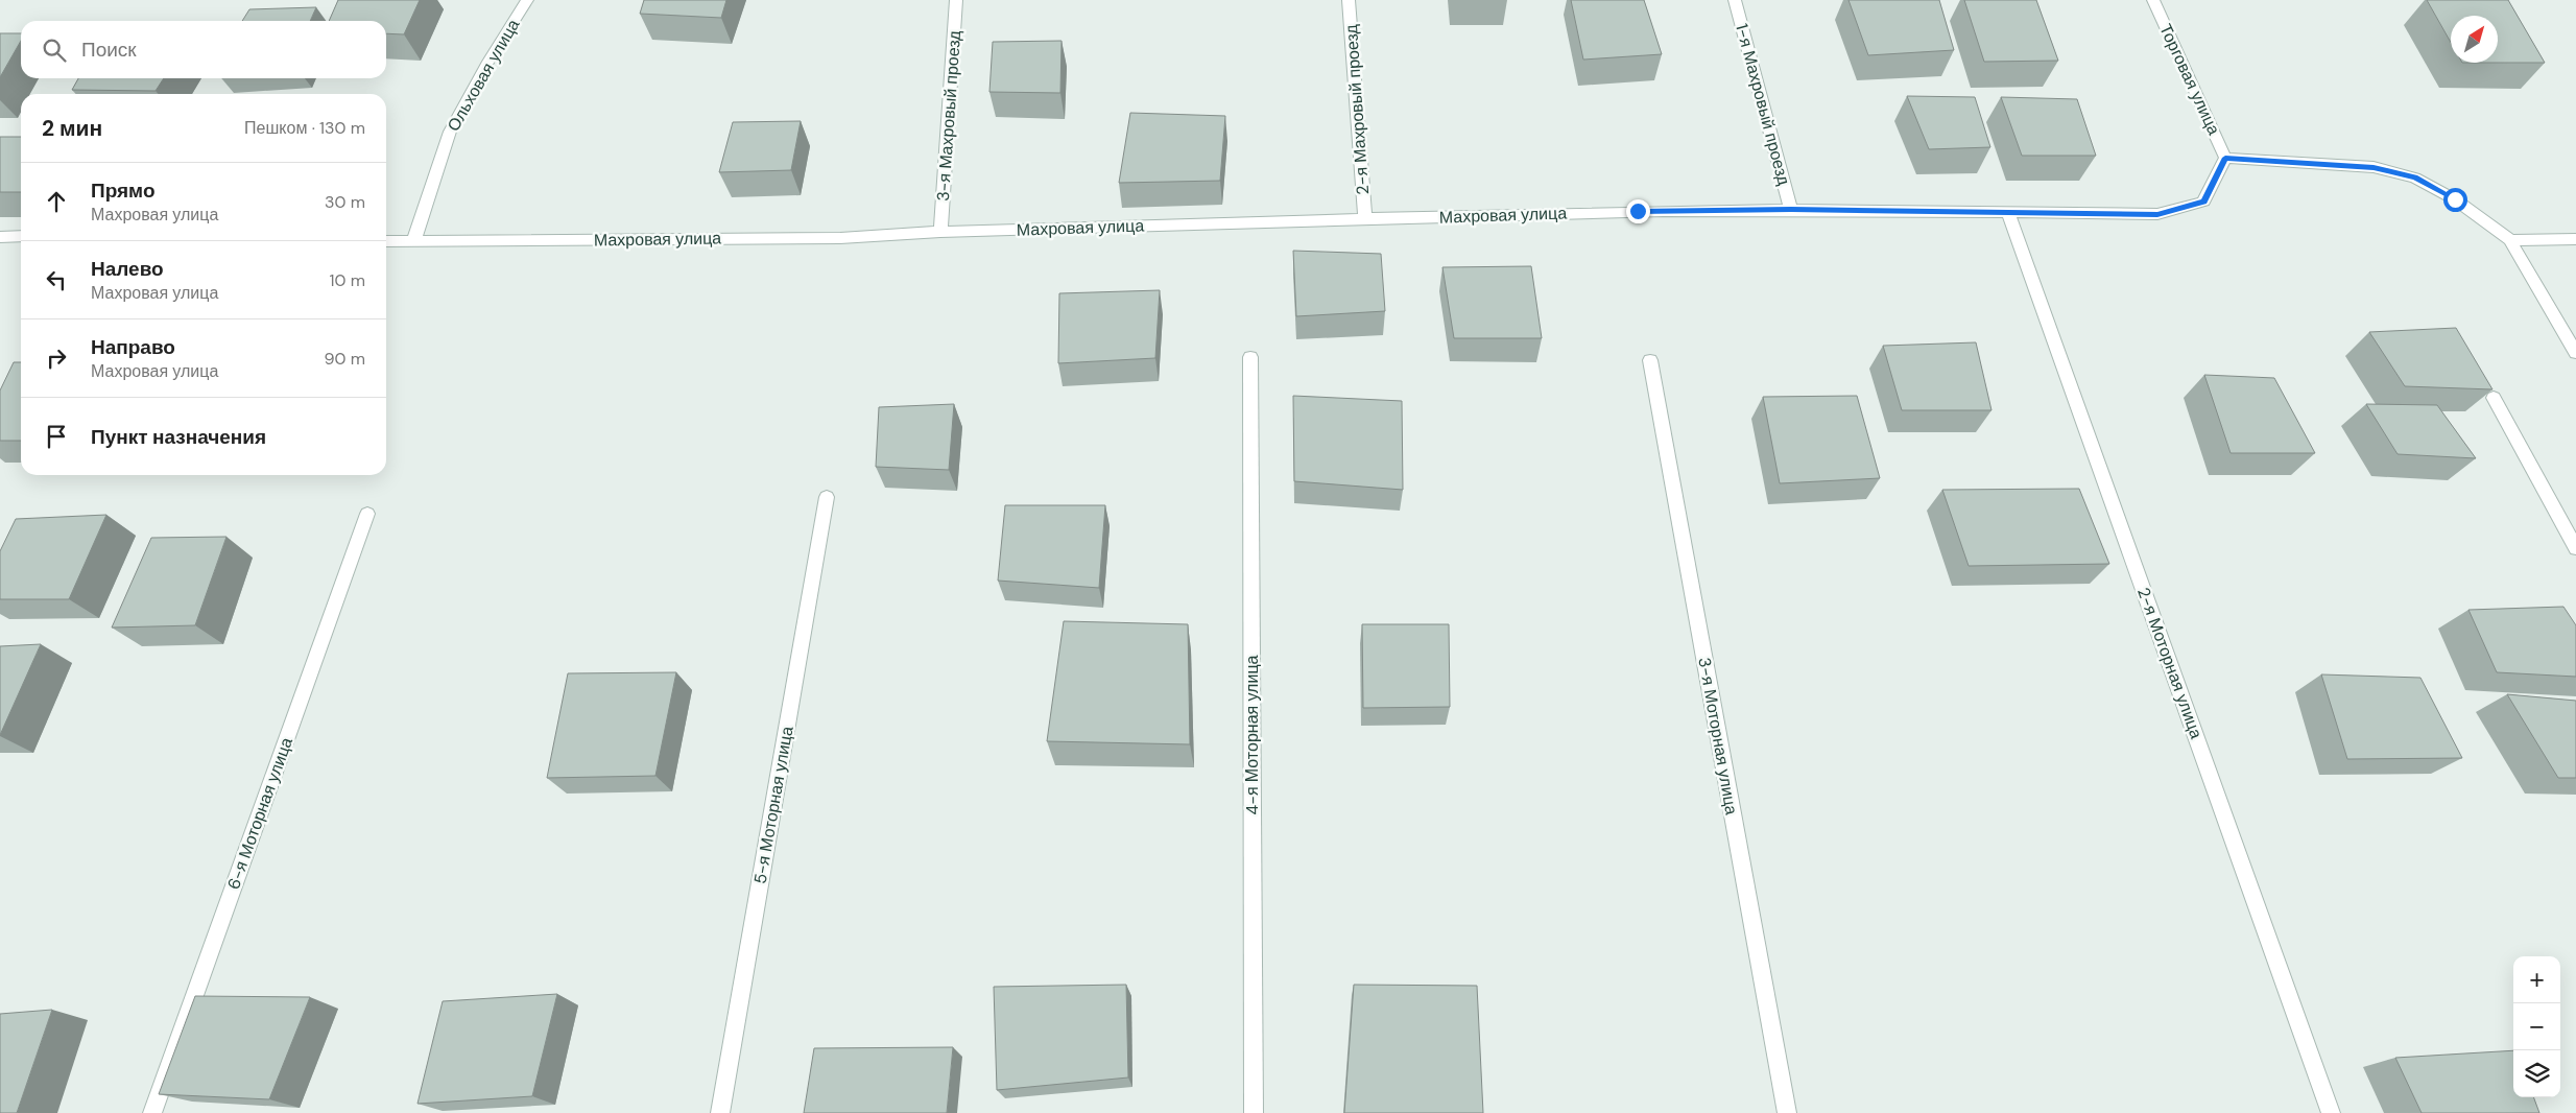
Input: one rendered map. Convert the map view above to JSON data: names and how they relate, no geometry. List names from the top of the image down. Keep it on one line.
{"streets":{"street":["Ольховая улица","Торговая улица","1-я Махровый проезд","2-я Махровый проезд","3-я Махровый проезд","Махровая улица","2-я Моторная улица","4-я Моторная улица","3-я Моторная улица","5-я Моторная улица","6-я Моторная улица"]},"crossings":[["Ольховая улица","Махровая улица"],["Торговая улица","Махровая улица"],["1-я Махровый проезд","Махровая улица"],["2-я Махровый проезд","Махровая улица"],["3-я Махровый проезд","Махровая улица"],["Махровая улица","2-я Моторная улица"]],"north":"top right","page":{"search":"Поиск","heading":["2 мин","Пешком · 130 m"],"list":[["Прямо","Махровая улица","30 m"],["Налево","Махровая улица","10 m"],["Направо","Махровая улица","90 m"],"Пункт назначения"],"map_buttons":["+","−"]}}
